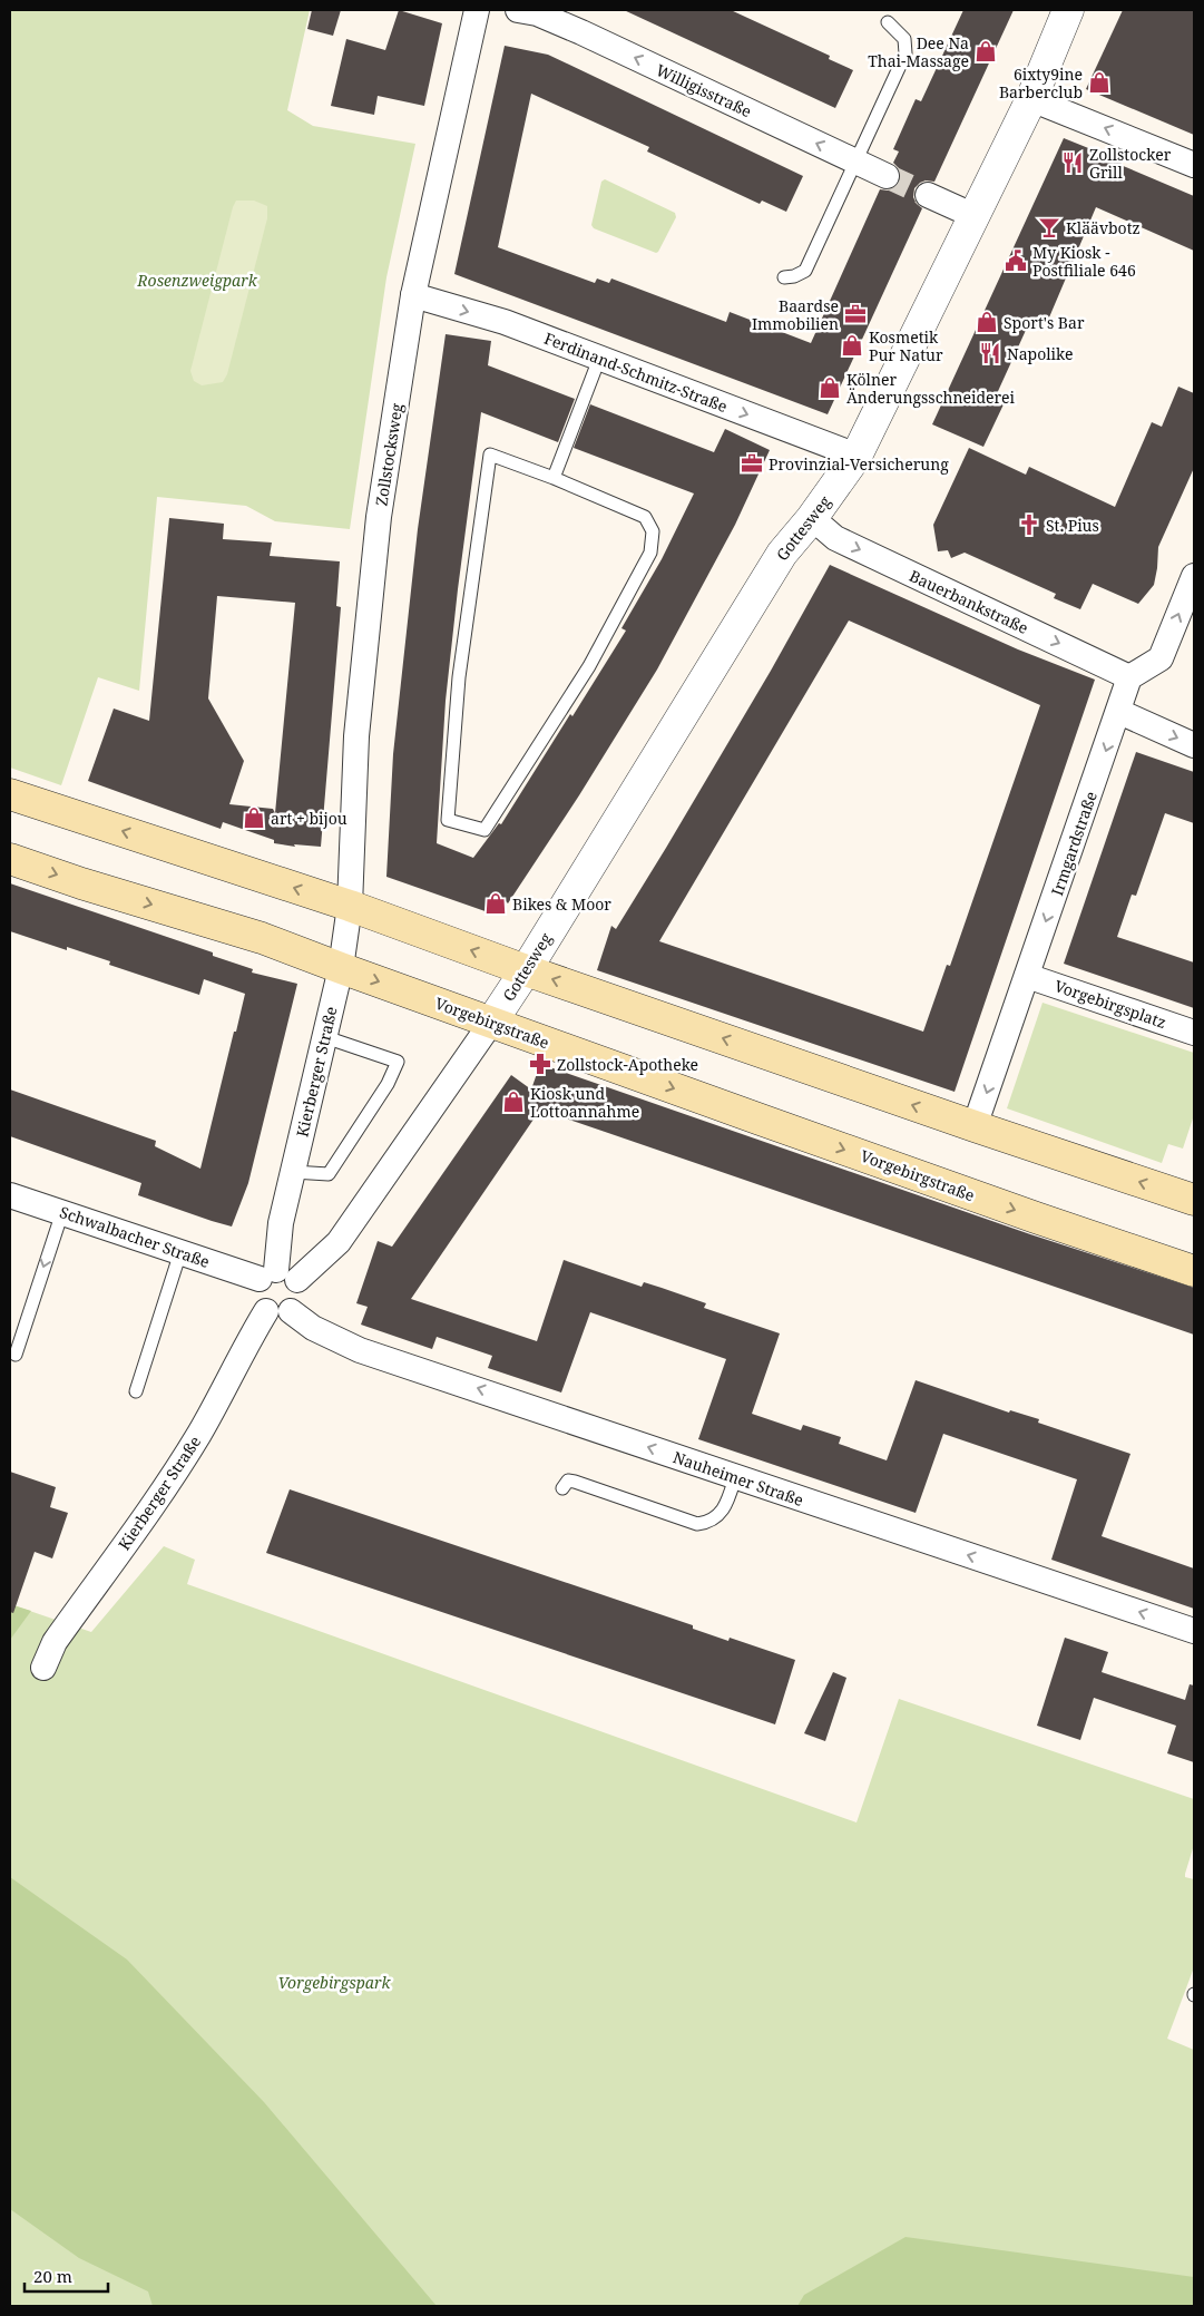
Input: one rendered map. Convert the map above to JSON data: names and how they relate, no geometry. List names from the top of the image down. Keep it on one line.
{"streets":{"main road":["Vorgebirgstraße"],"street":["Willigisstraße","Ferdinand-Schmitz-Straße","Zollstocksweg","Gottesweg","Bauerbankstraße","Irmgardstraße","Vorgebirgsplatz","Kierberger Straße","Schwalbacher Straße","Nauheimer Straße"]},"crossings":[["Ferdinand-Schmitz-Straße","Zollstocksweg"],["Ferdinand-Schmitz-Straße","Gottesweg"],["Zollstocksweg","Kierberger Straße"],["Gottesweg","Bauerbankstraße"],["Gottesweg","Vorgebirgstraße"],["Bauerbankstraße","Irmgardstraße"],["Irmgardstraße","Vorgebirgsplatz"],["Vorgebirgstraße","Kierberger Straße"],["Kierberger Straße","Schwalbacher Straße"],["Kierberger Straße","Nauheimer Straße"]],"one_way":["Willigisstraße","Ferdinand-Schmitz-Straße","Bauerbankstraße","Irmgardstraße","Nauheimer Straße"],"parks":["Rosenzweigpark","Vorgebirgspark"],"places":{"shop":["Dee Na Thai-Massage","6ixty9ine Barberclub","Sport's Bar","Kosmetik Pur Natur","Kölner Änderungsschneiderei","art + bijou","Bikes & Moor","Kiosk und Lottoannahme"],"restaurant":["Zollstocker Grill","Napolike"],"bar":["Kläävbotz"],"public building":["My Kiosk - Postfiliale 646"],"office":["Baardse Immobilien","Provinzial-Versicherung"],"church":["St. Pius"],"pharmacy":["Zollstock-Apotheke"]},"scale_bar":"20 m"}
